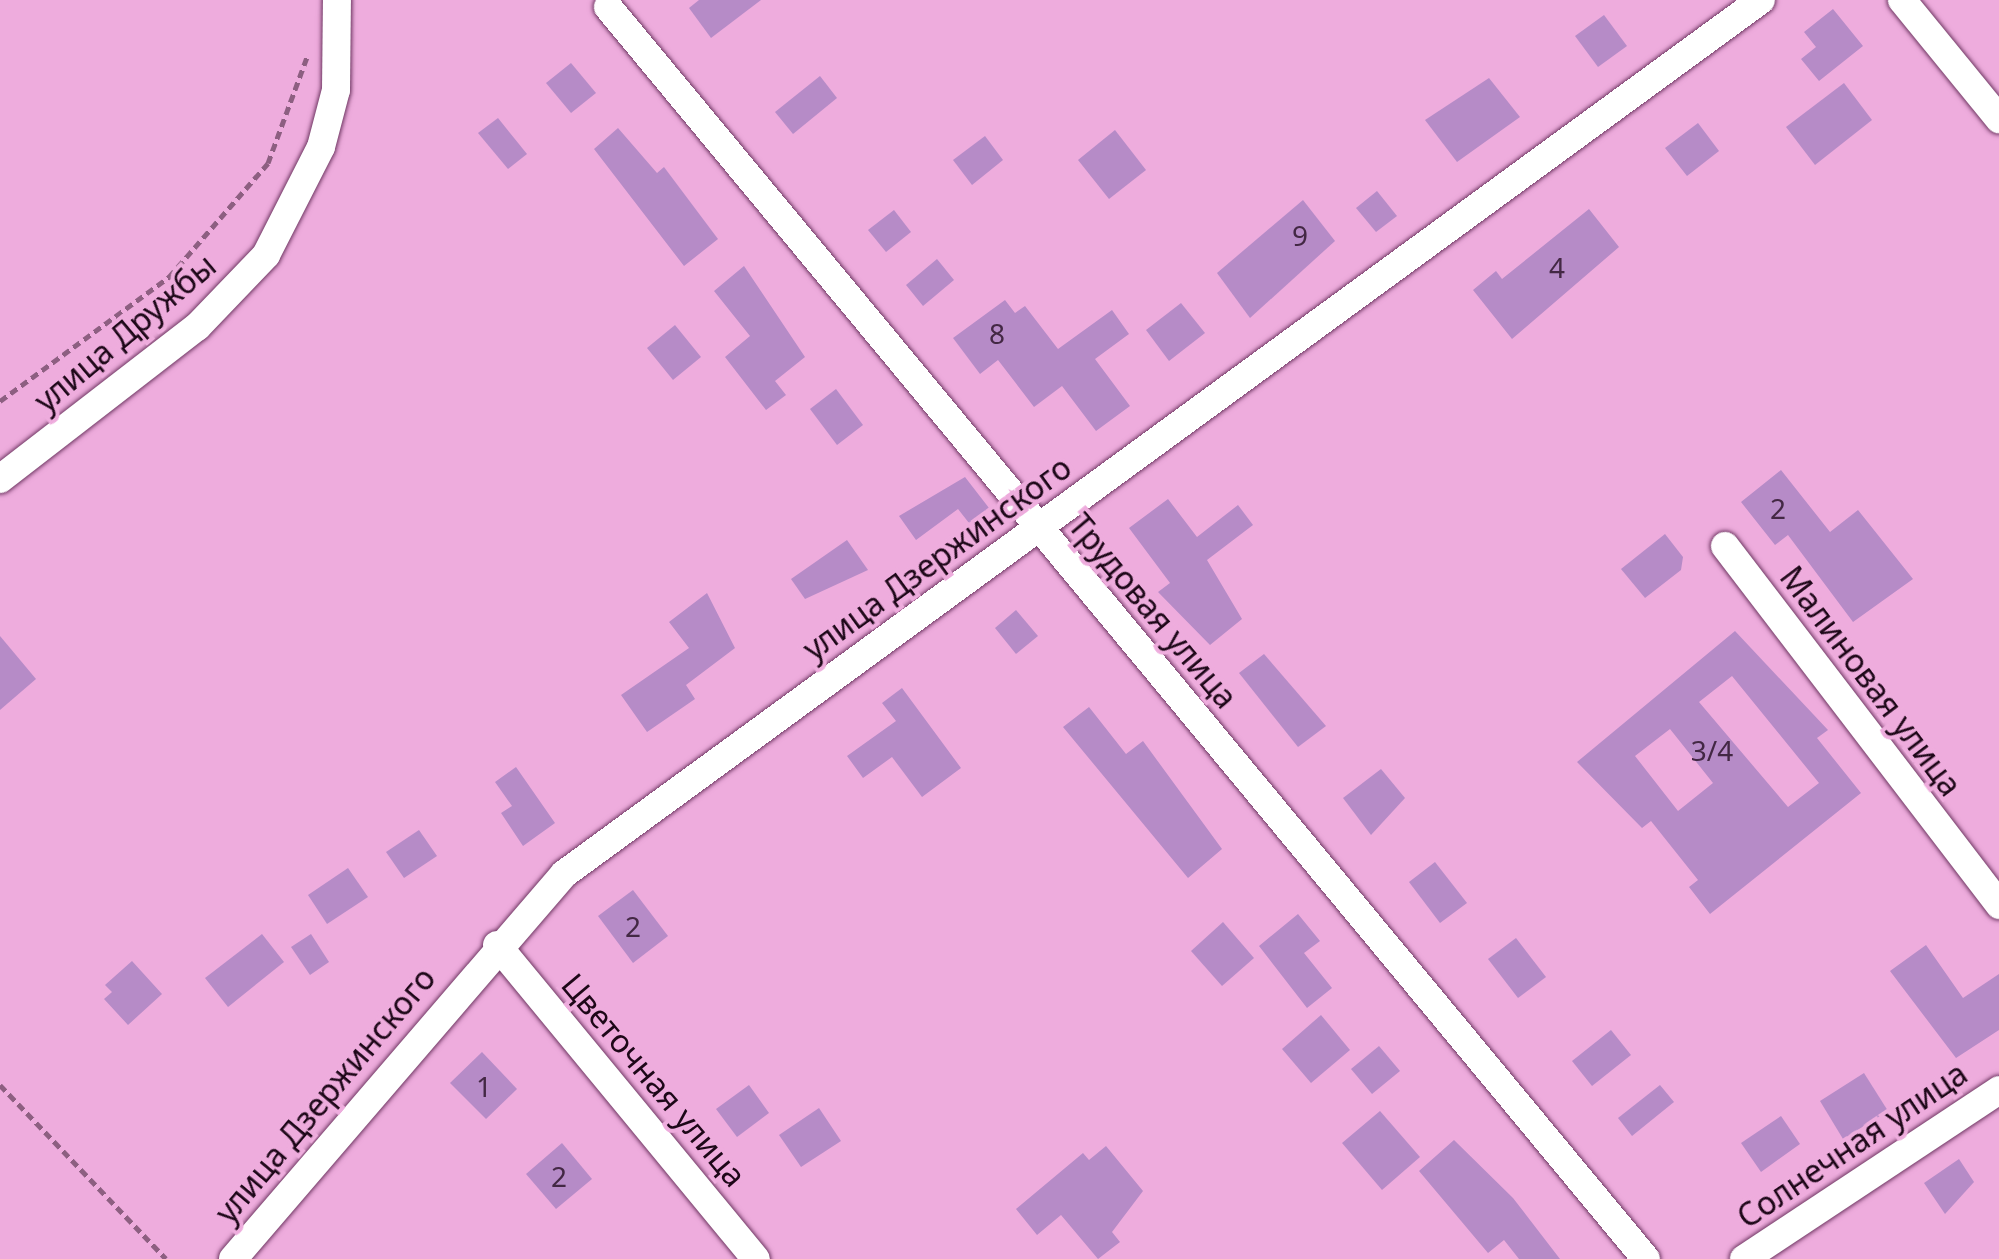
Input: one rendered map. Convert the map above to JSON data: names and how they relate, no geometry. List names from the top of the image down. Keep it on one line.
{"streets":{"street":["улица Дружбы","улица Дзержинского","Трудовая улица","Малиновая улица","Цветочная улица","Солнечная улица"]},"crossings":[["улица Дзержинского","Трудовая улица"],["улица Дзержинского","Цветочная улица"]],"house_numbers":["9","4","8","2","3/4","2","1","2"]}
